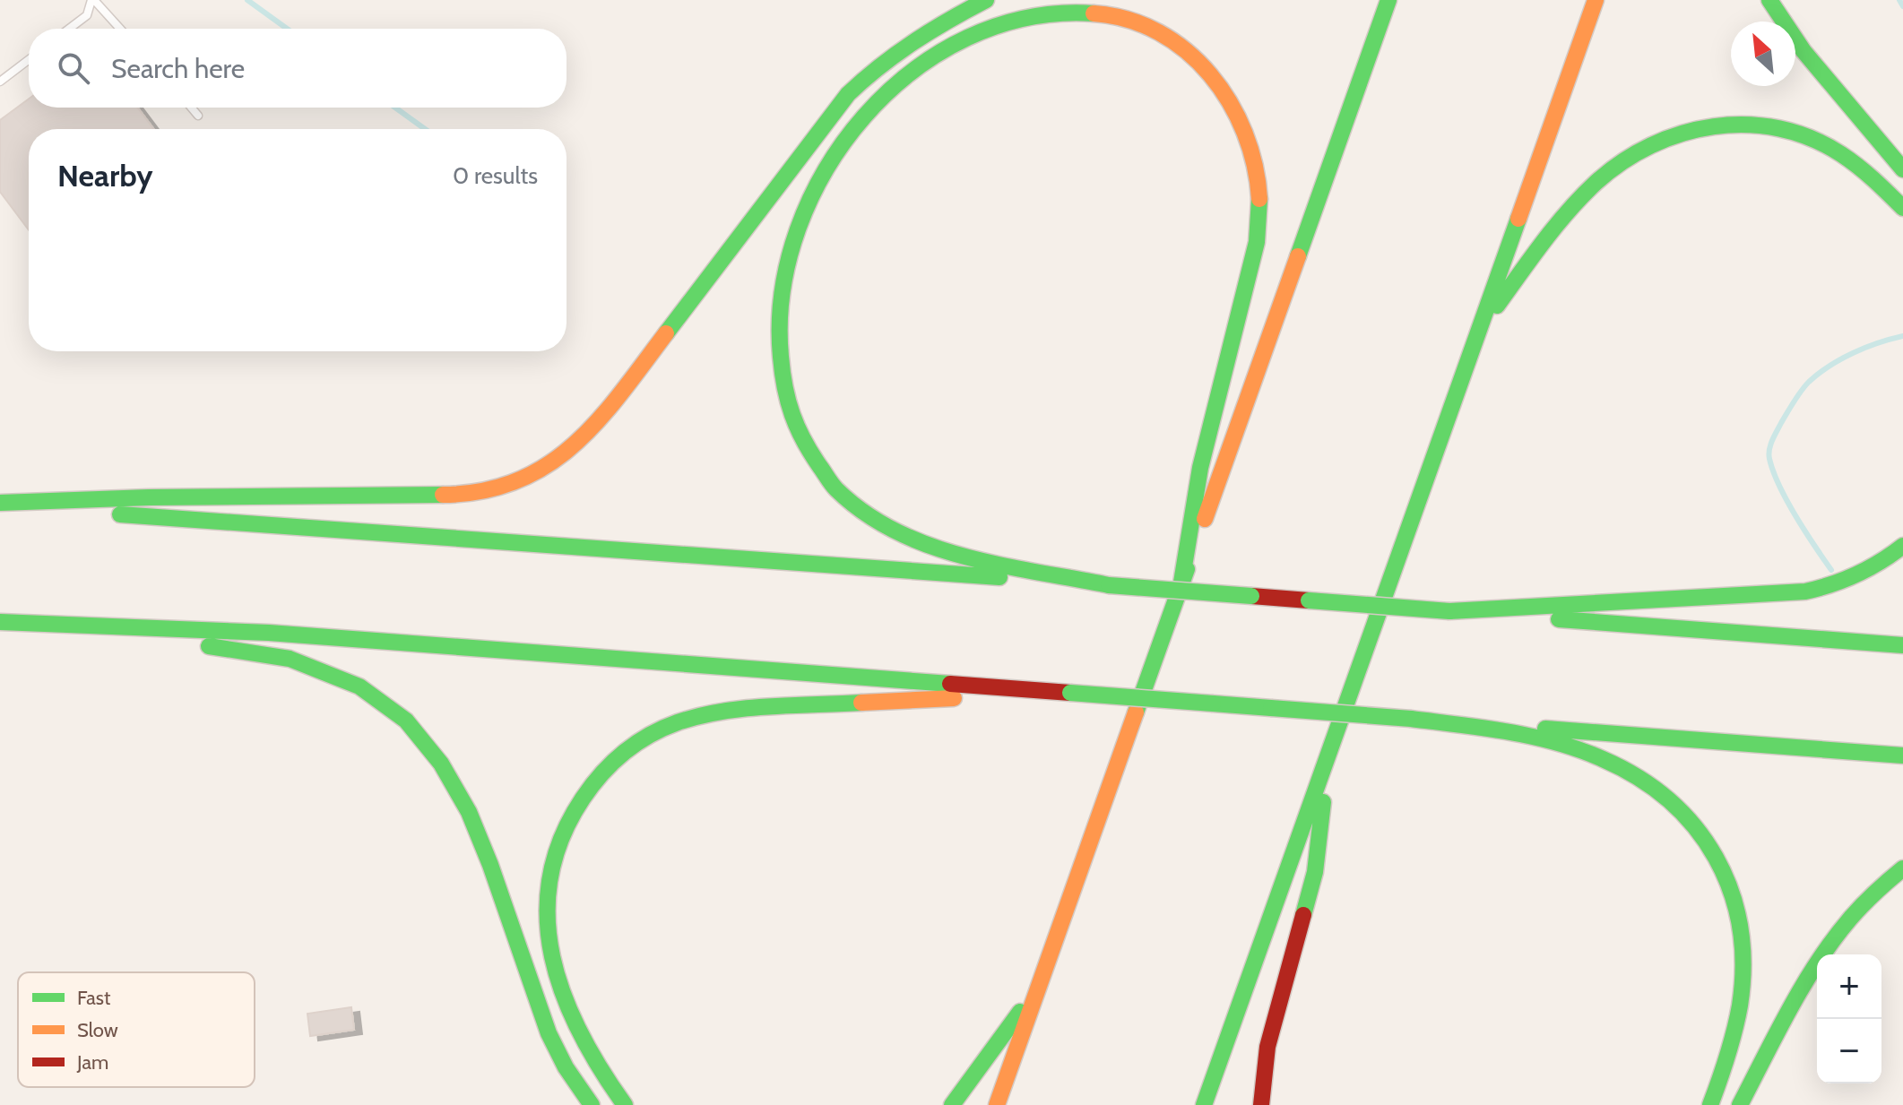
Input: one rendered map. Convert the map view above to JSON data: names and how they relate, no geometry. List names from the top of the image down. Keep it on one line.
{"legend":["Fast","Slow","Jam"],"north":"top left","page":{"search":"Search here","heading":["Nearby","0 results"],"map_buttons":["+","−"]}}
